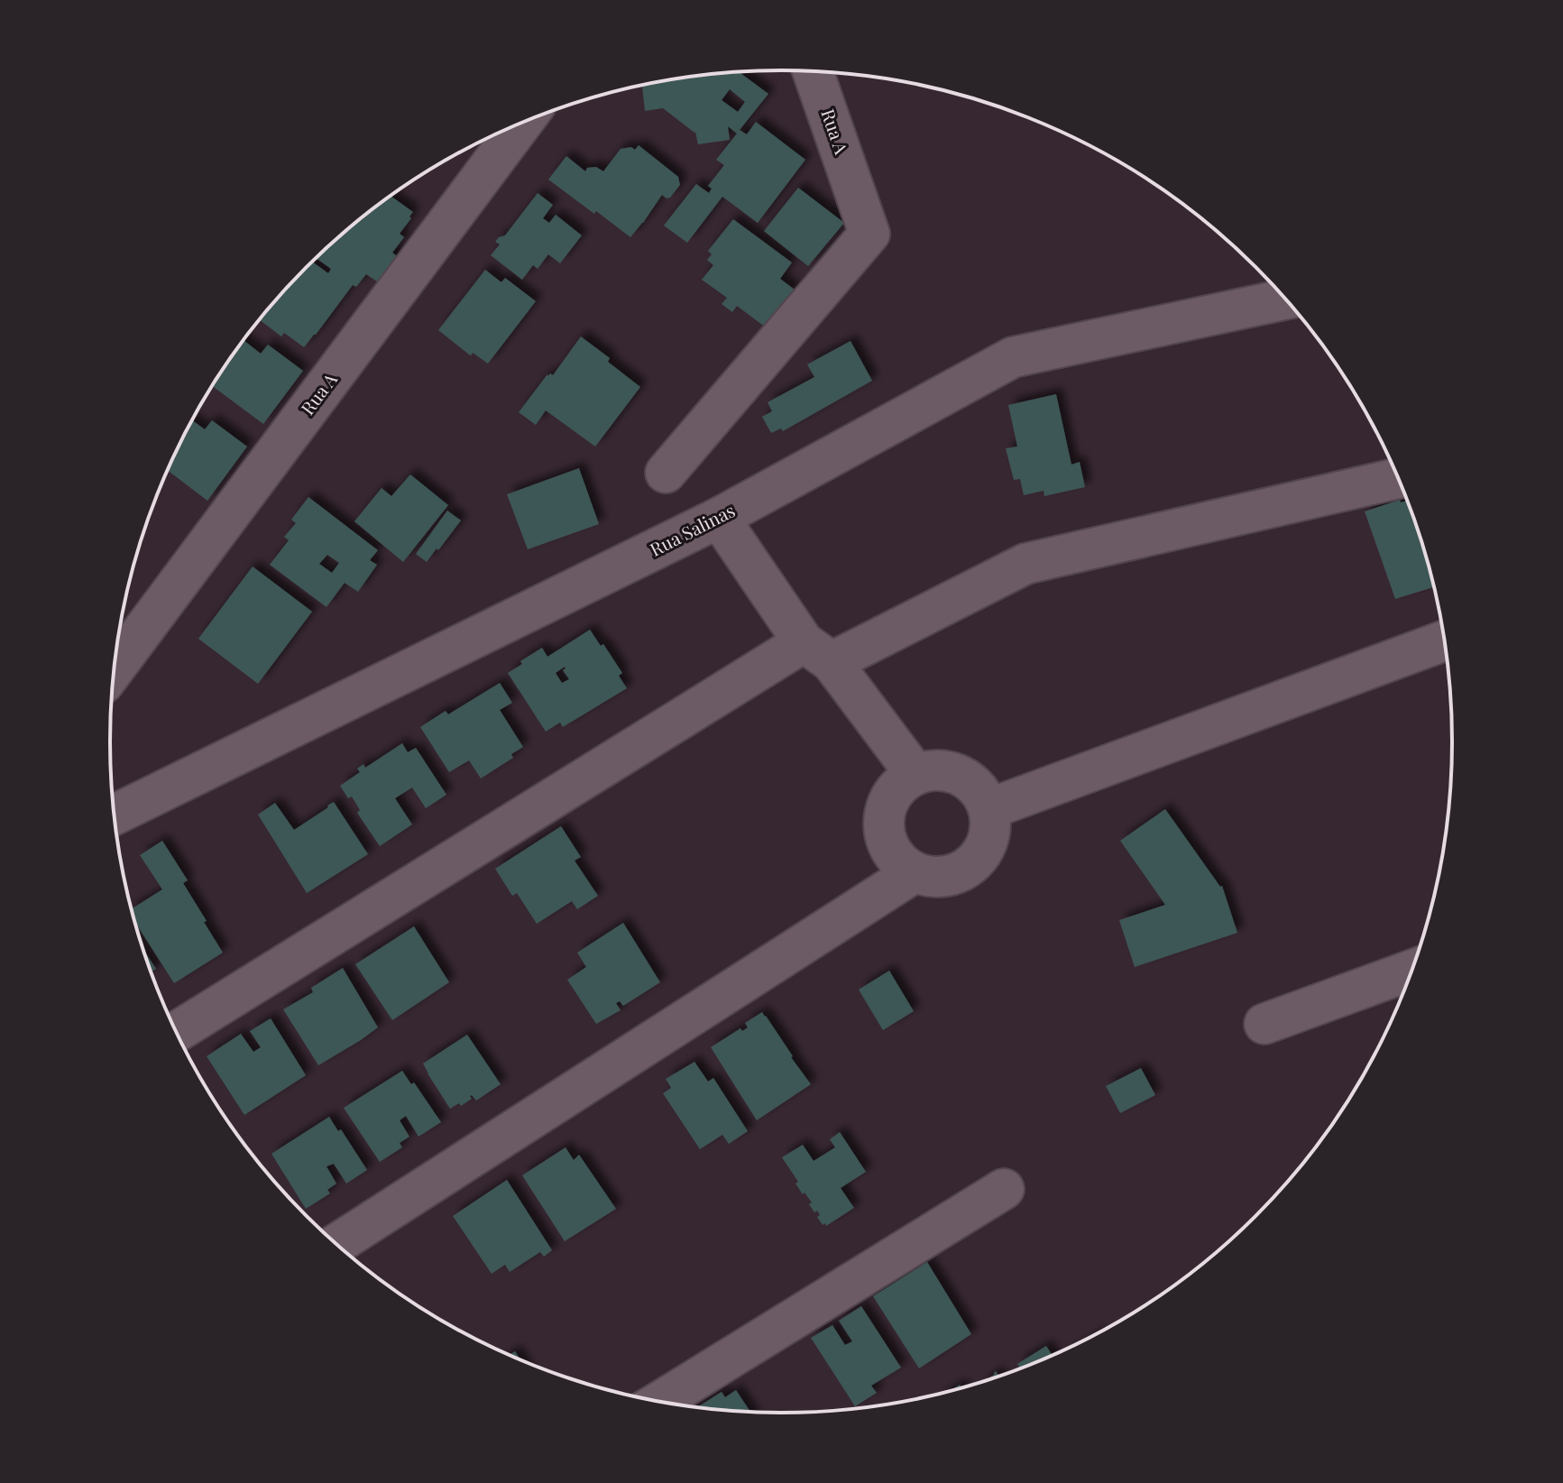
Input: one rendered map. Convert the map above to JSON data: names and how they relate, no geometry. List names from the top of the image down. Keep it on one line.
{"streets":{"street":["Rua A","Rua Salinas"]}}
